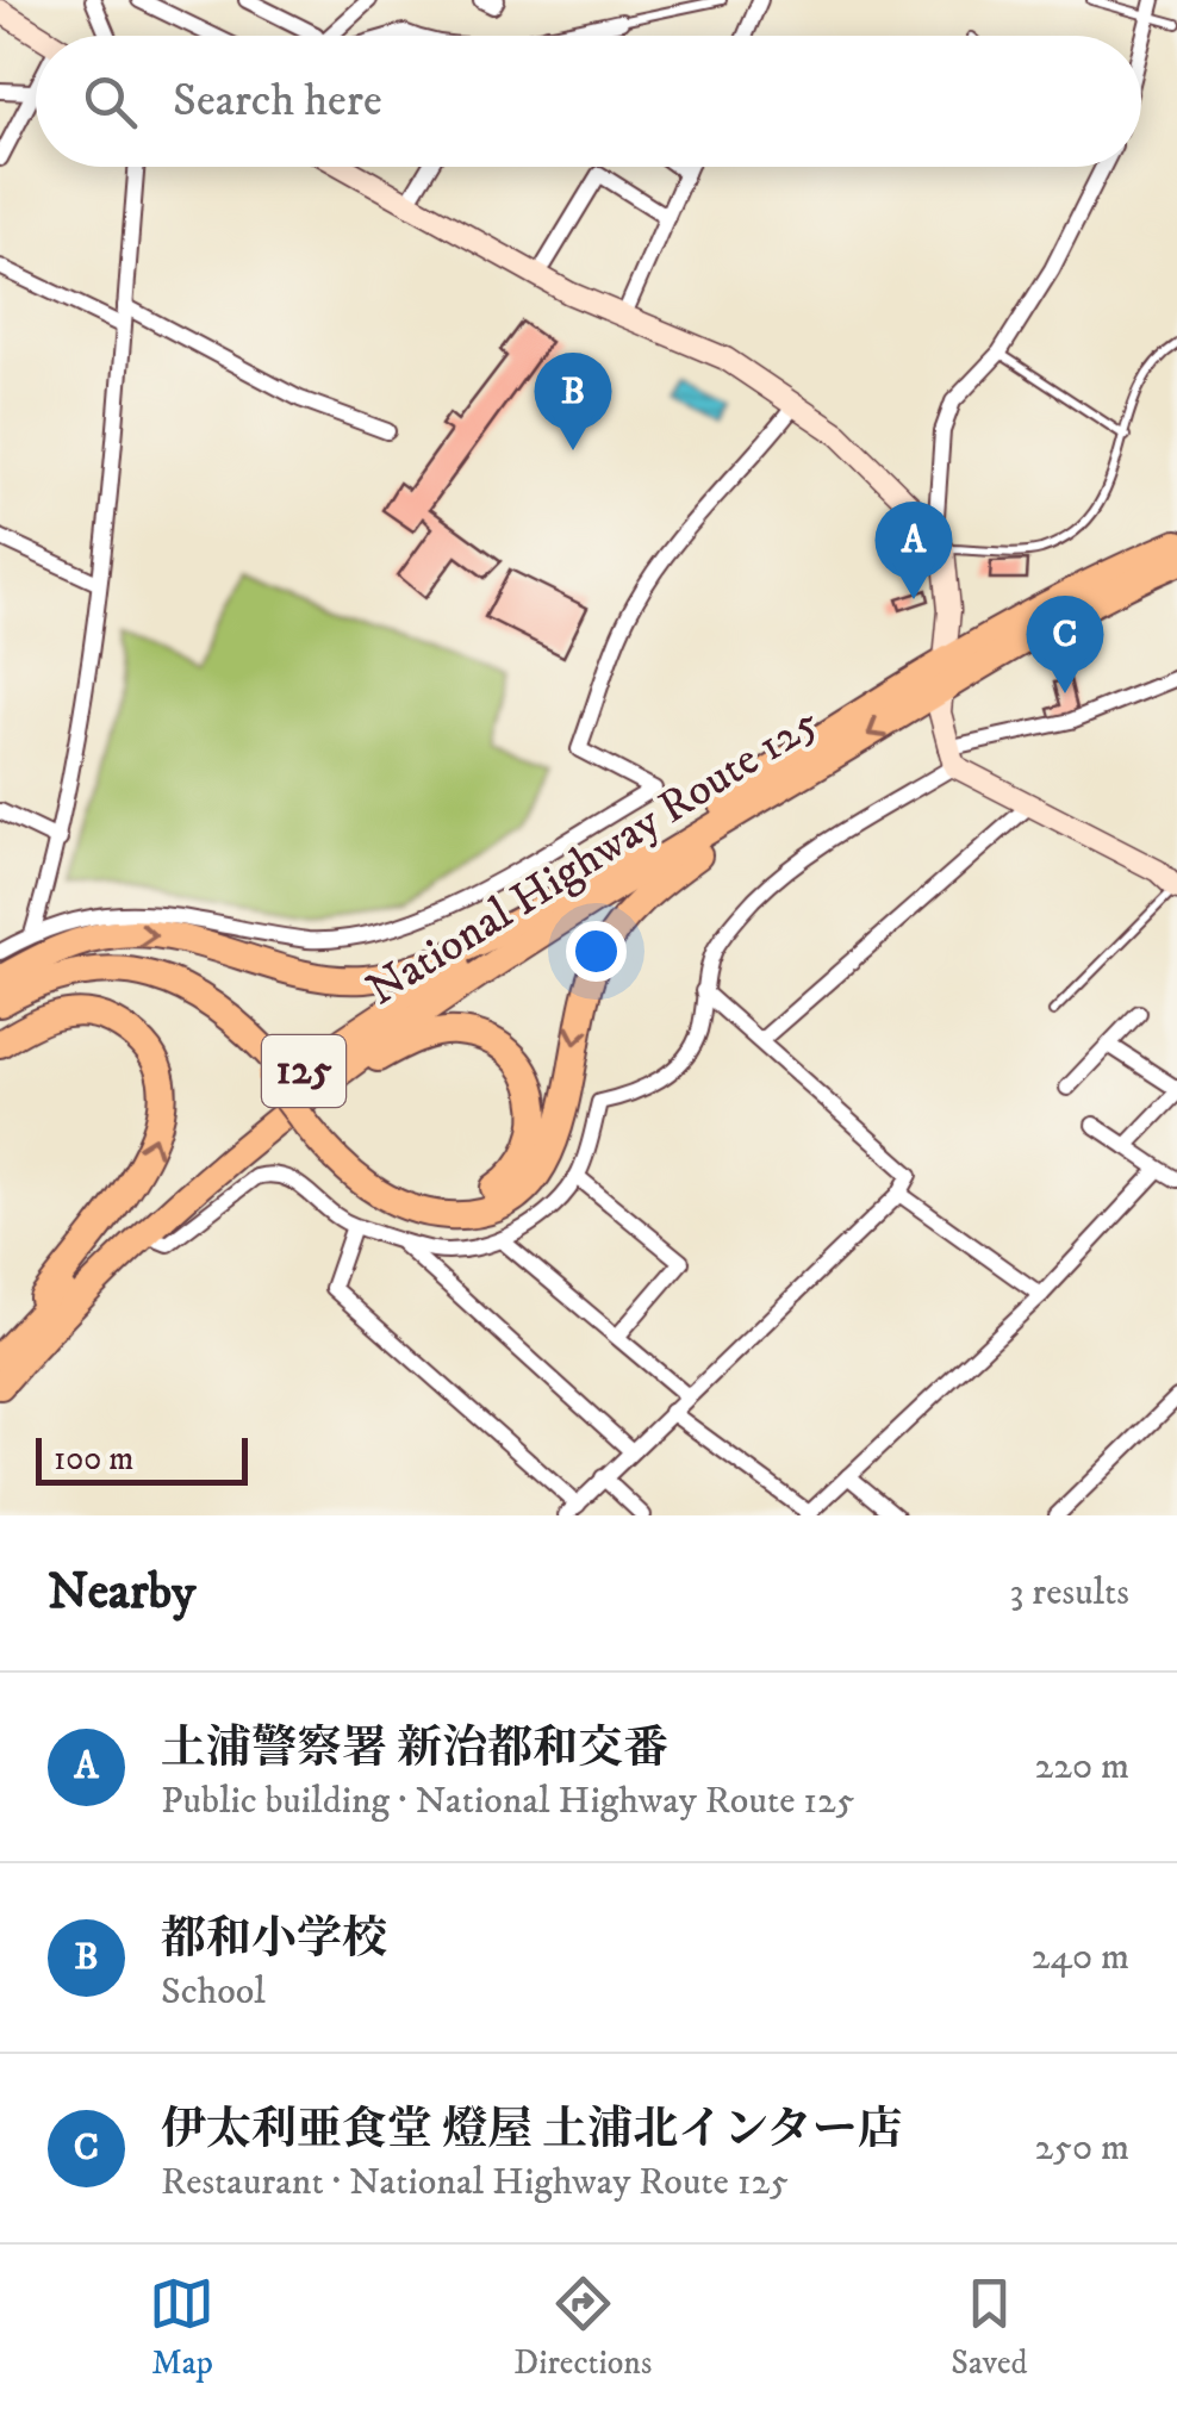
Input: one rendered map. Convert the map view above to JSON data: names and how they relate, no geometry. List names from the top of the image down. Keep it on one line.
{"streets":{"highway":["National Highway Route 125","125"]},"scale_bar":"100 m","page":{"search":"Search here","pins":["B","A","C"],"scale":"100 m","heading":["Nearby","3 results"],"list":[{"mark":"A","name":"土浦警察署 新治都和交番","note":"Public building · National Highway Route 125","value":"220 m"},{"mark":"B","name":"都和小学校","note":"School","value":"240 m"},{"mark":"C","name":"伊太利亜食堂 燈屋 土浦北インター店","note":"Restaurant · National Highway Route 125","value":"250 m"}],"nav":["Map","Directions","Saved"]}}
